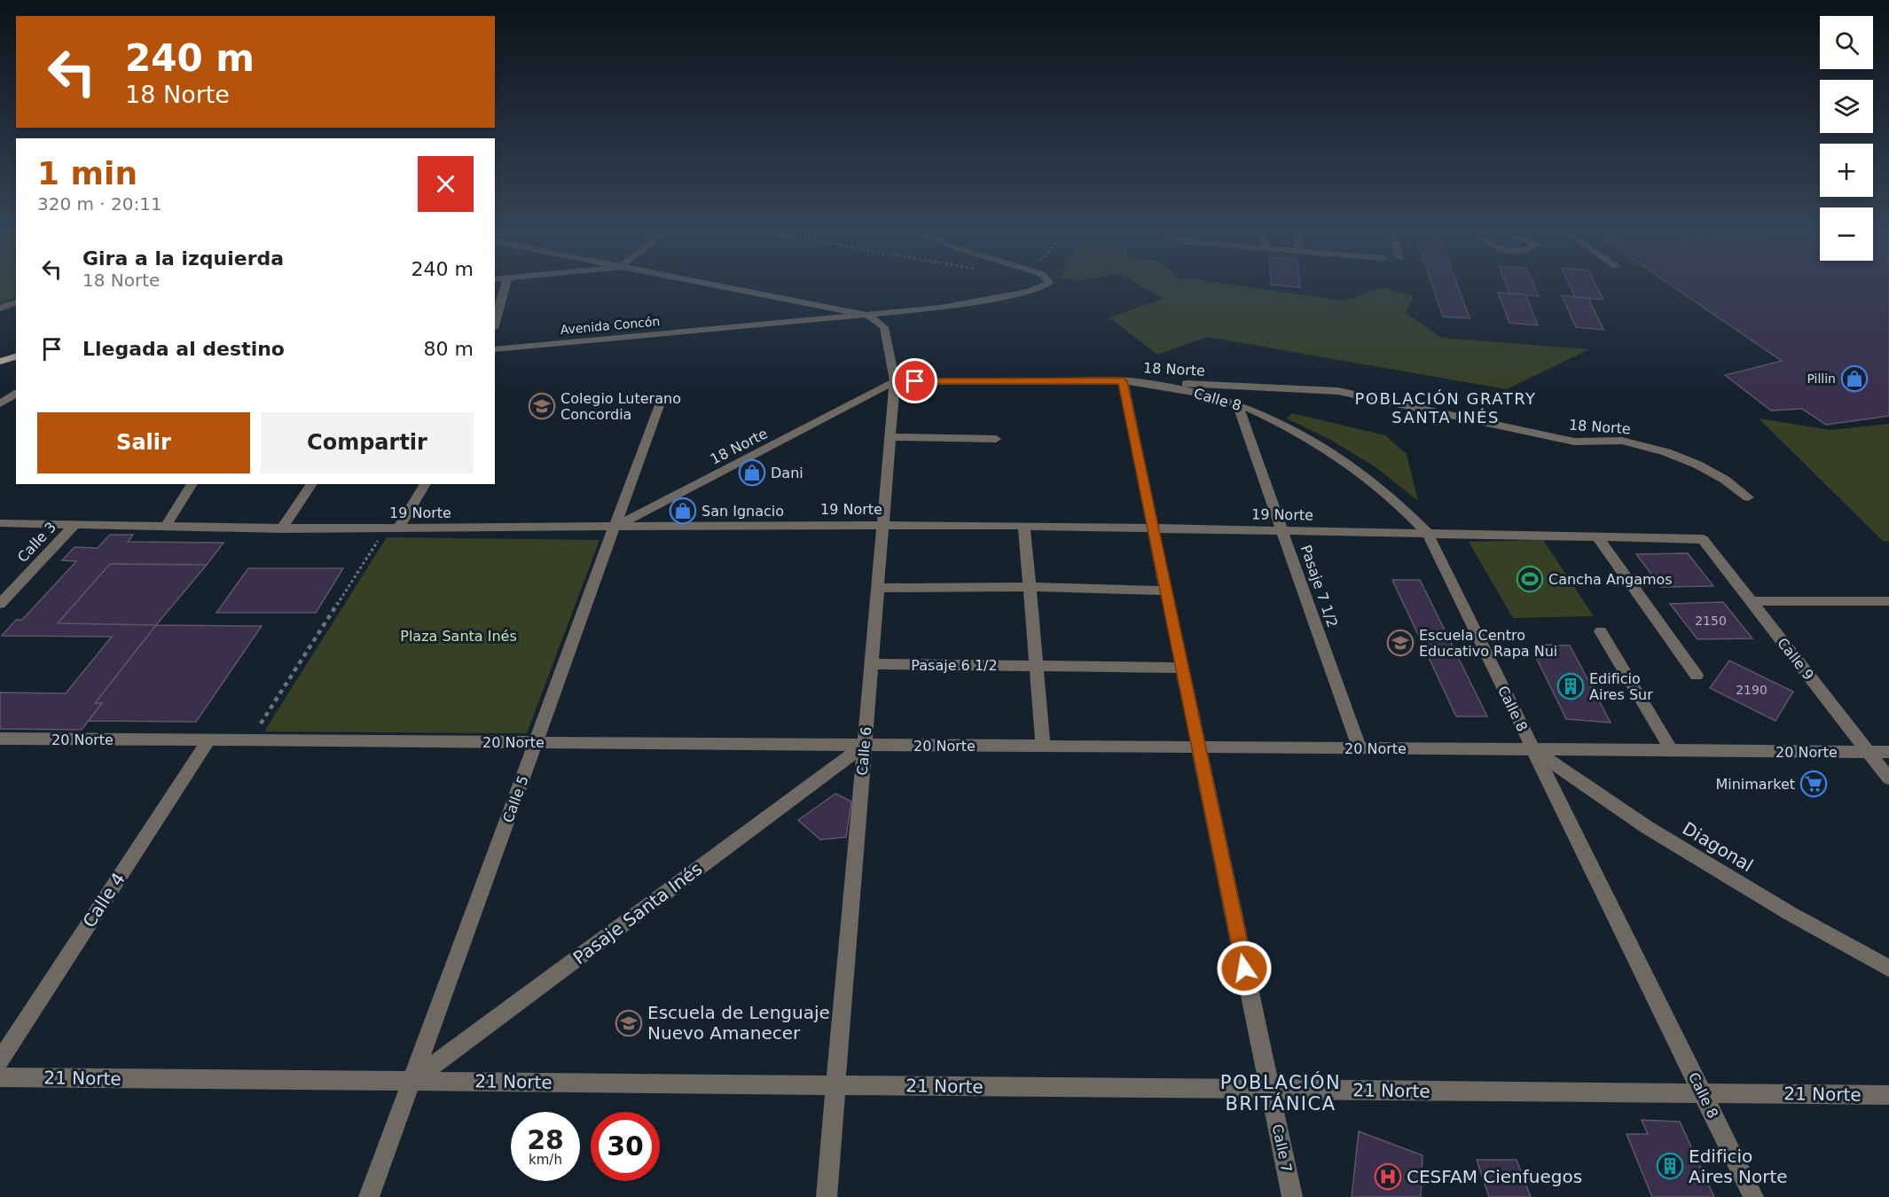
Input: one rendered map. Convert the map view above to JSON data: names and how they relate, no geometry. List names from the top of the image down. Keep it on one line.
{"streets":{"street":["Avenida Concón","18 Norte","Calle 8","19 Norte","Calle 3","Pasaje 7 1/2","Calle 9","Pasaje 6 1/2","20 Norte","Calle 6","Calle 5","Diagonal","Calle 4","Pasaje Santa Inés","21 Norte","Calle 7"]},"crossings":[["Avenida Concón","Calle 6"],["18 Norte","Calle 8"],["18 Norte","19 Norte"],["18 Norte","Calle 6"],["18 Norte","Calle 5"],["18 Norte","Calle 7"],["Calle 8","19 Norte"],["Calle 8","Pasaje 7 1/2"],["Calle 8","20 Norte"],["Calle 8","Diagonal"],["Calle 8","21 Norte"],["Calle 8","Calle 7"],["19 Norte","Calle 3"],["19 Norte","Pasaje 7 1/2"],["19 Norte","Calle 9"],["19 Norte","Calle 6"],["19 Norte","Calle 5"],["19 Norte","Calle 7"],["Pasaje 7 1/2","20 Norte"],["Calle 9","20 Norte"],["Pasaje 6 1/2","Calle 6"],["Pasaje 6 1/2","Calle 7"],["20 Norte","Calle 6"],["20 Norte","Calle 5"],["20 Norte","Diagonal"],["20 Norte","Calle 4"],["20 Norte","Pasaje Santa Inés"],["20 Norte","Calle 7"],["Calle 6","Pasaje Santa Inés"],["Calle 6","21 Norte"],["Calle 5","Pasaje Santa Inés"],["Calle 5","21 Norte"],["Pasaje Santa Inés","21 Norte"],["21 Norte","Calle 7"]],"districts":["POBLACIÓN GRATRY SANTA INÉS","POBLACIÓN BRITÁNICA"],"parks":["Plaza Santa Inés"],"places":{"shop":["Pillin","Dani","San Ignacio"],"school or university":["Colegio Luterano Concordia","Escuela Centro Educativo Rapa Nui","Escuela de Lenguaje Nuevo Amanecer"],"sports":["Cancha Angamos"],"building":["Edificio Aires Sur","Edificio Aires Norte"],"supermarket":["Minimarket"],"hospital":["CESFAM Cienfuegos"]},"house_numbers":["2150","2190"],"page":{"map_buttons":["+","−"],"turn":["240 m","18 Norte"],"heading":["1 min","320 m · 20:11"],"list":[{"name":"Gira a la izquierda","note":"18 Norte","value":"240 m"},{"name":"Llegada al destino","value":"80 m"}],"buttons":["Salir","Compartir"],"speed":"28 km/h","limit":"30"}}
